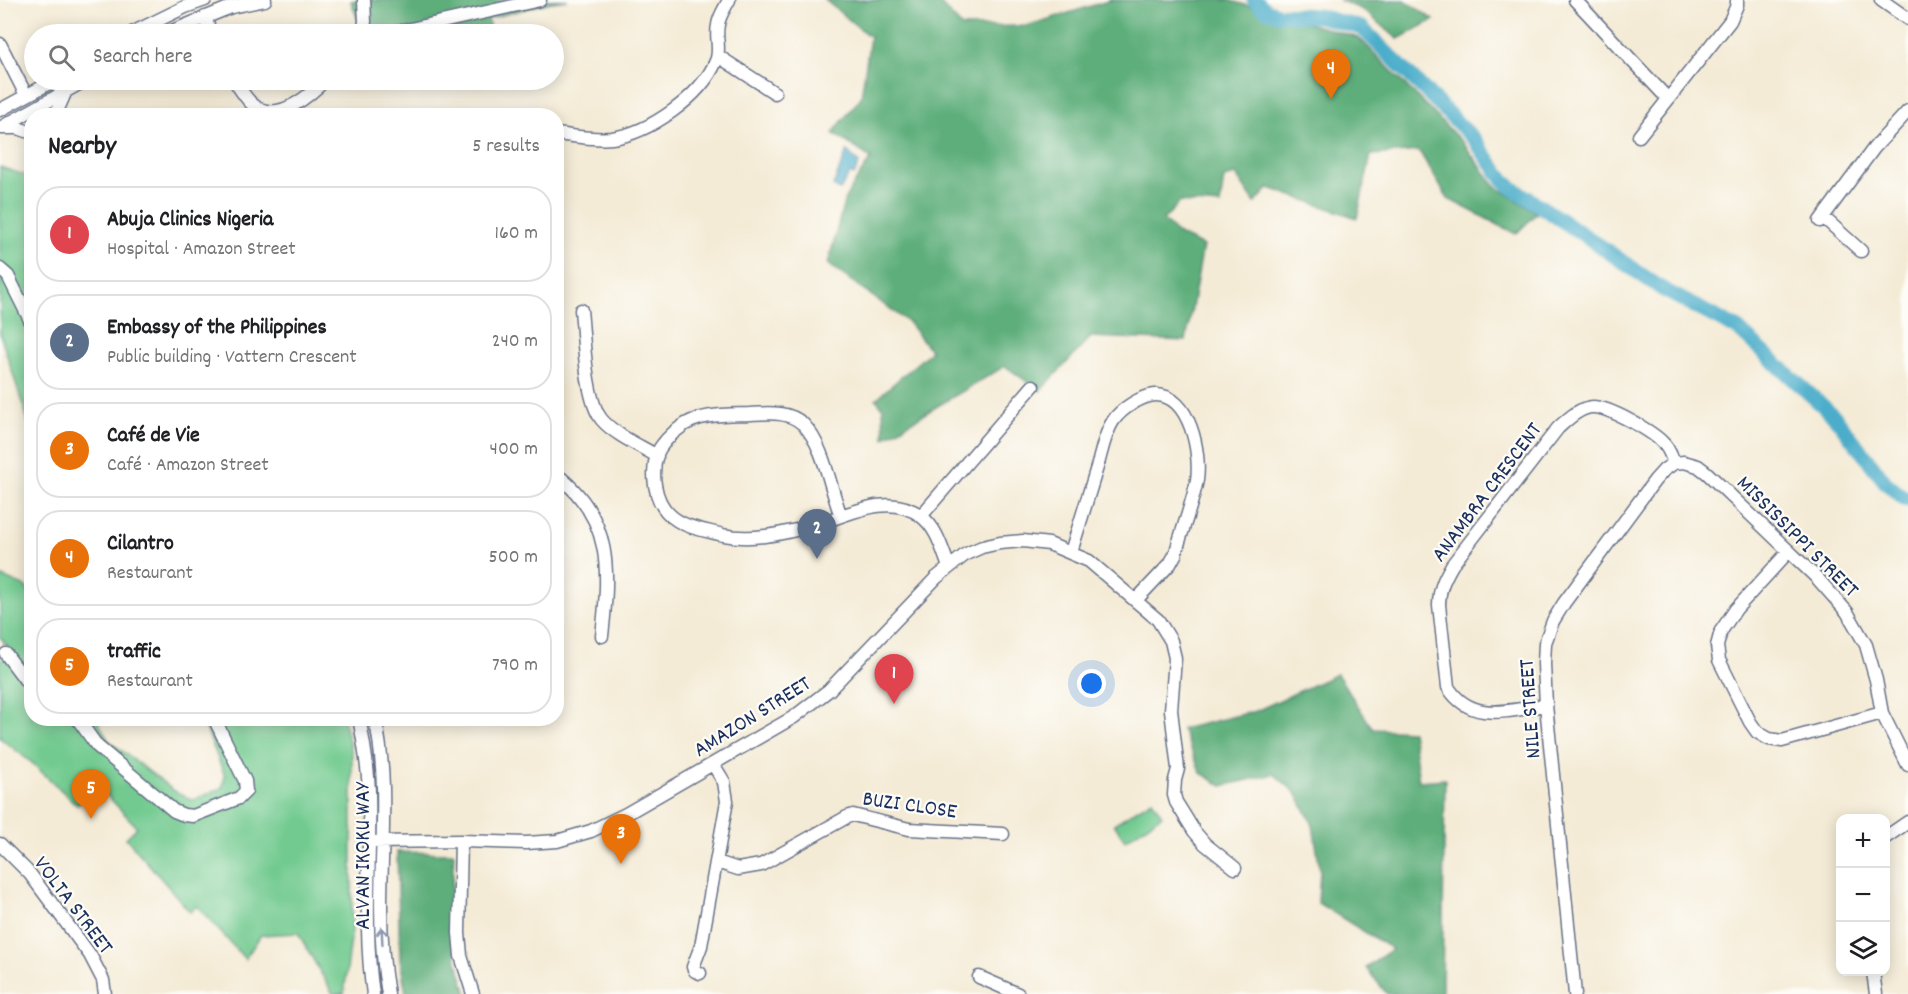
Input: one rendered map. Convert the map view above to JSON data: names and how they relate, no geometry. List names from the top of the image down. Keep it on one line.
{"streets":{"street":["ANAMBRA CRESCENT","MISSISSIPPI STREET","NILE STREET","AMAZON STREET","BUZI CLOSE","ALVAN IKOKU WAY","VOLTA STREET"]},"crossings":[["ANAMBRA CRESCENT","MISSISSIPPI STREET"],["ANAMBRA CRESCENT","NILE STREET"],["MISSISSIPPI STREET","NILE STREET"],["AMAZON STREET","ALVAN IKOKU WAY"]],"page":{"search":"Search here","pins":["4","2","1","5","3"],"heading":["Nearby","5 results"],"list":[{"mark":"1","name":"Abuja Clinics Nigeria","note":"Hospital · Amazon Street","value":"160 m"},{"mark":"2","name":"Embassy of the Philippines","note":"Public building · Vattern Crescent","value":"240 m"},{"mark":"3","name":"Café de Vie","note":"Café · Amazon Street","value":"400 m"},{"mark":"4","name":"Cilantro","note":"Restaurant","value":"500 m"},{"mark":"5","name":"traffic","note":"Restaurant","value":"790 m"}],"map_buttons":["+","−"]}}
